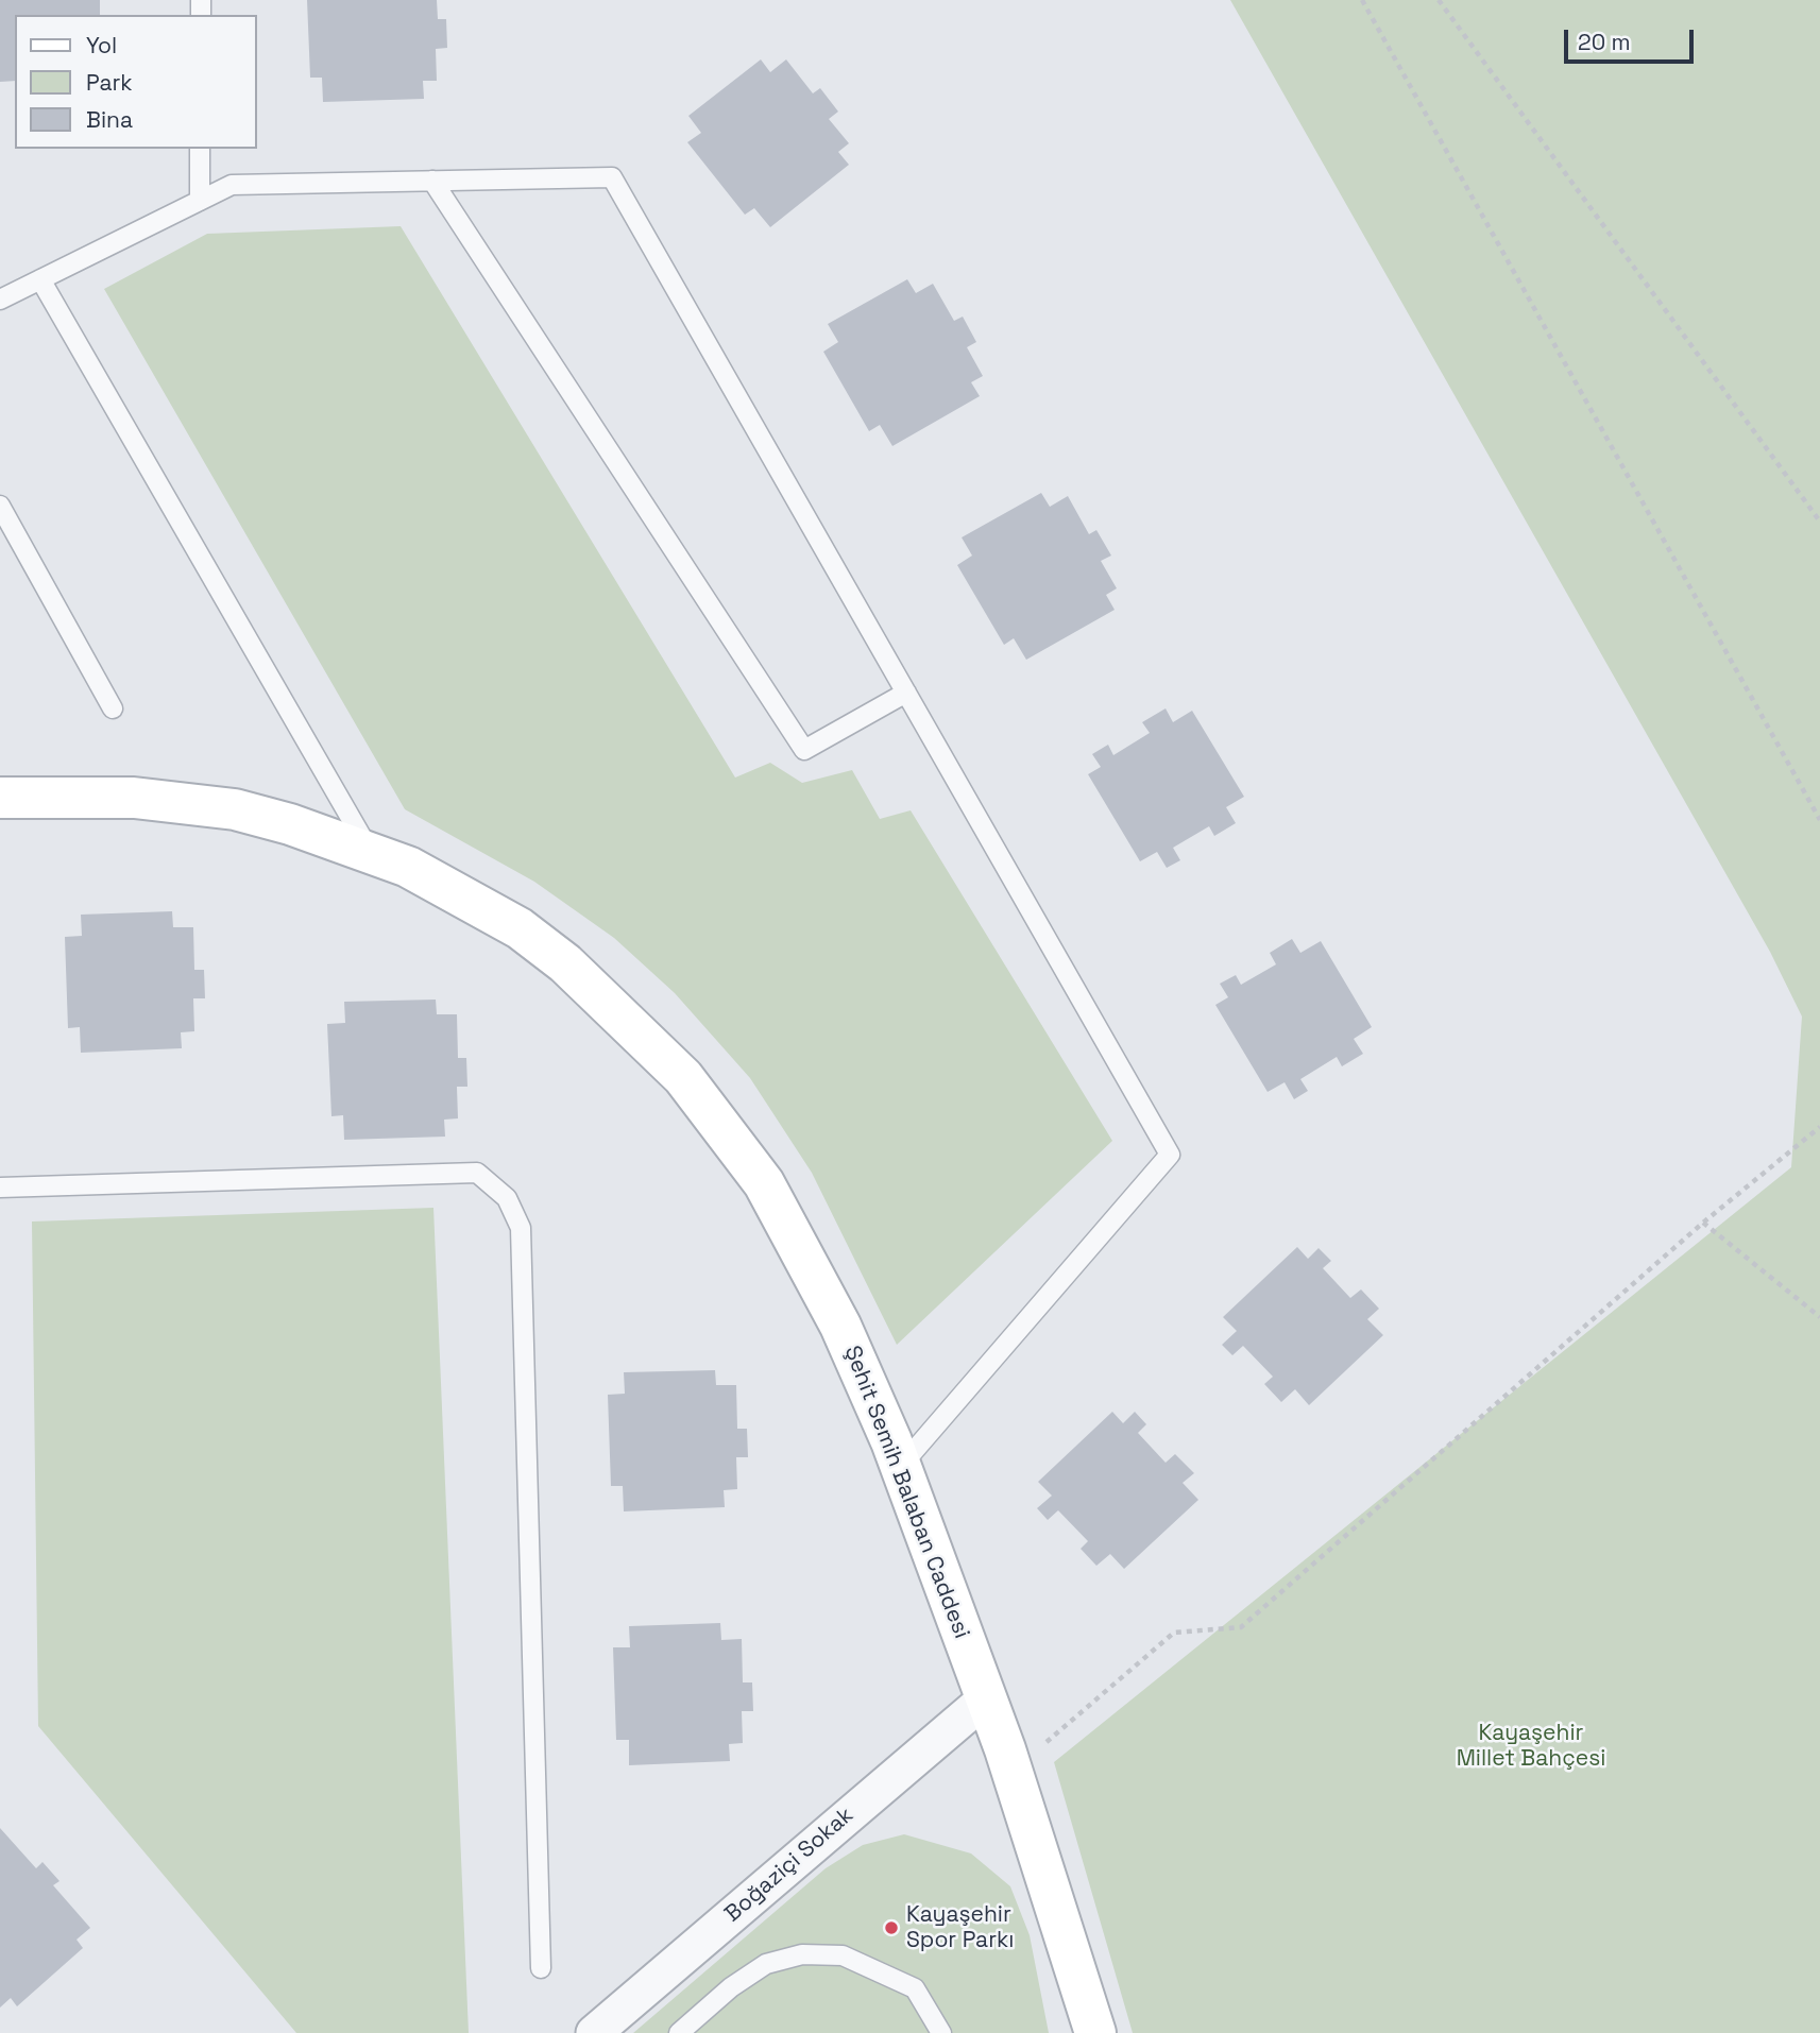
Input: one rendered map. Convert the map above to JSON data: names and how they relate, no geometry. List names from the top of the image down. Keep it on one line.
{"streets":{"street":["Şehit Semih Balaban Caddesi","Boğaziçi Sokak"]},"crossings":[["Şehit Semih Balaban Caddesi","Boğaziçi Sokak"]],"parks":["Kayaşehir Millet Bahçesi"],"places":["Kayaşehir Spor Parkı"],"legend":["Yol","Park","Bina"],"scale_bar":"20 m"}
